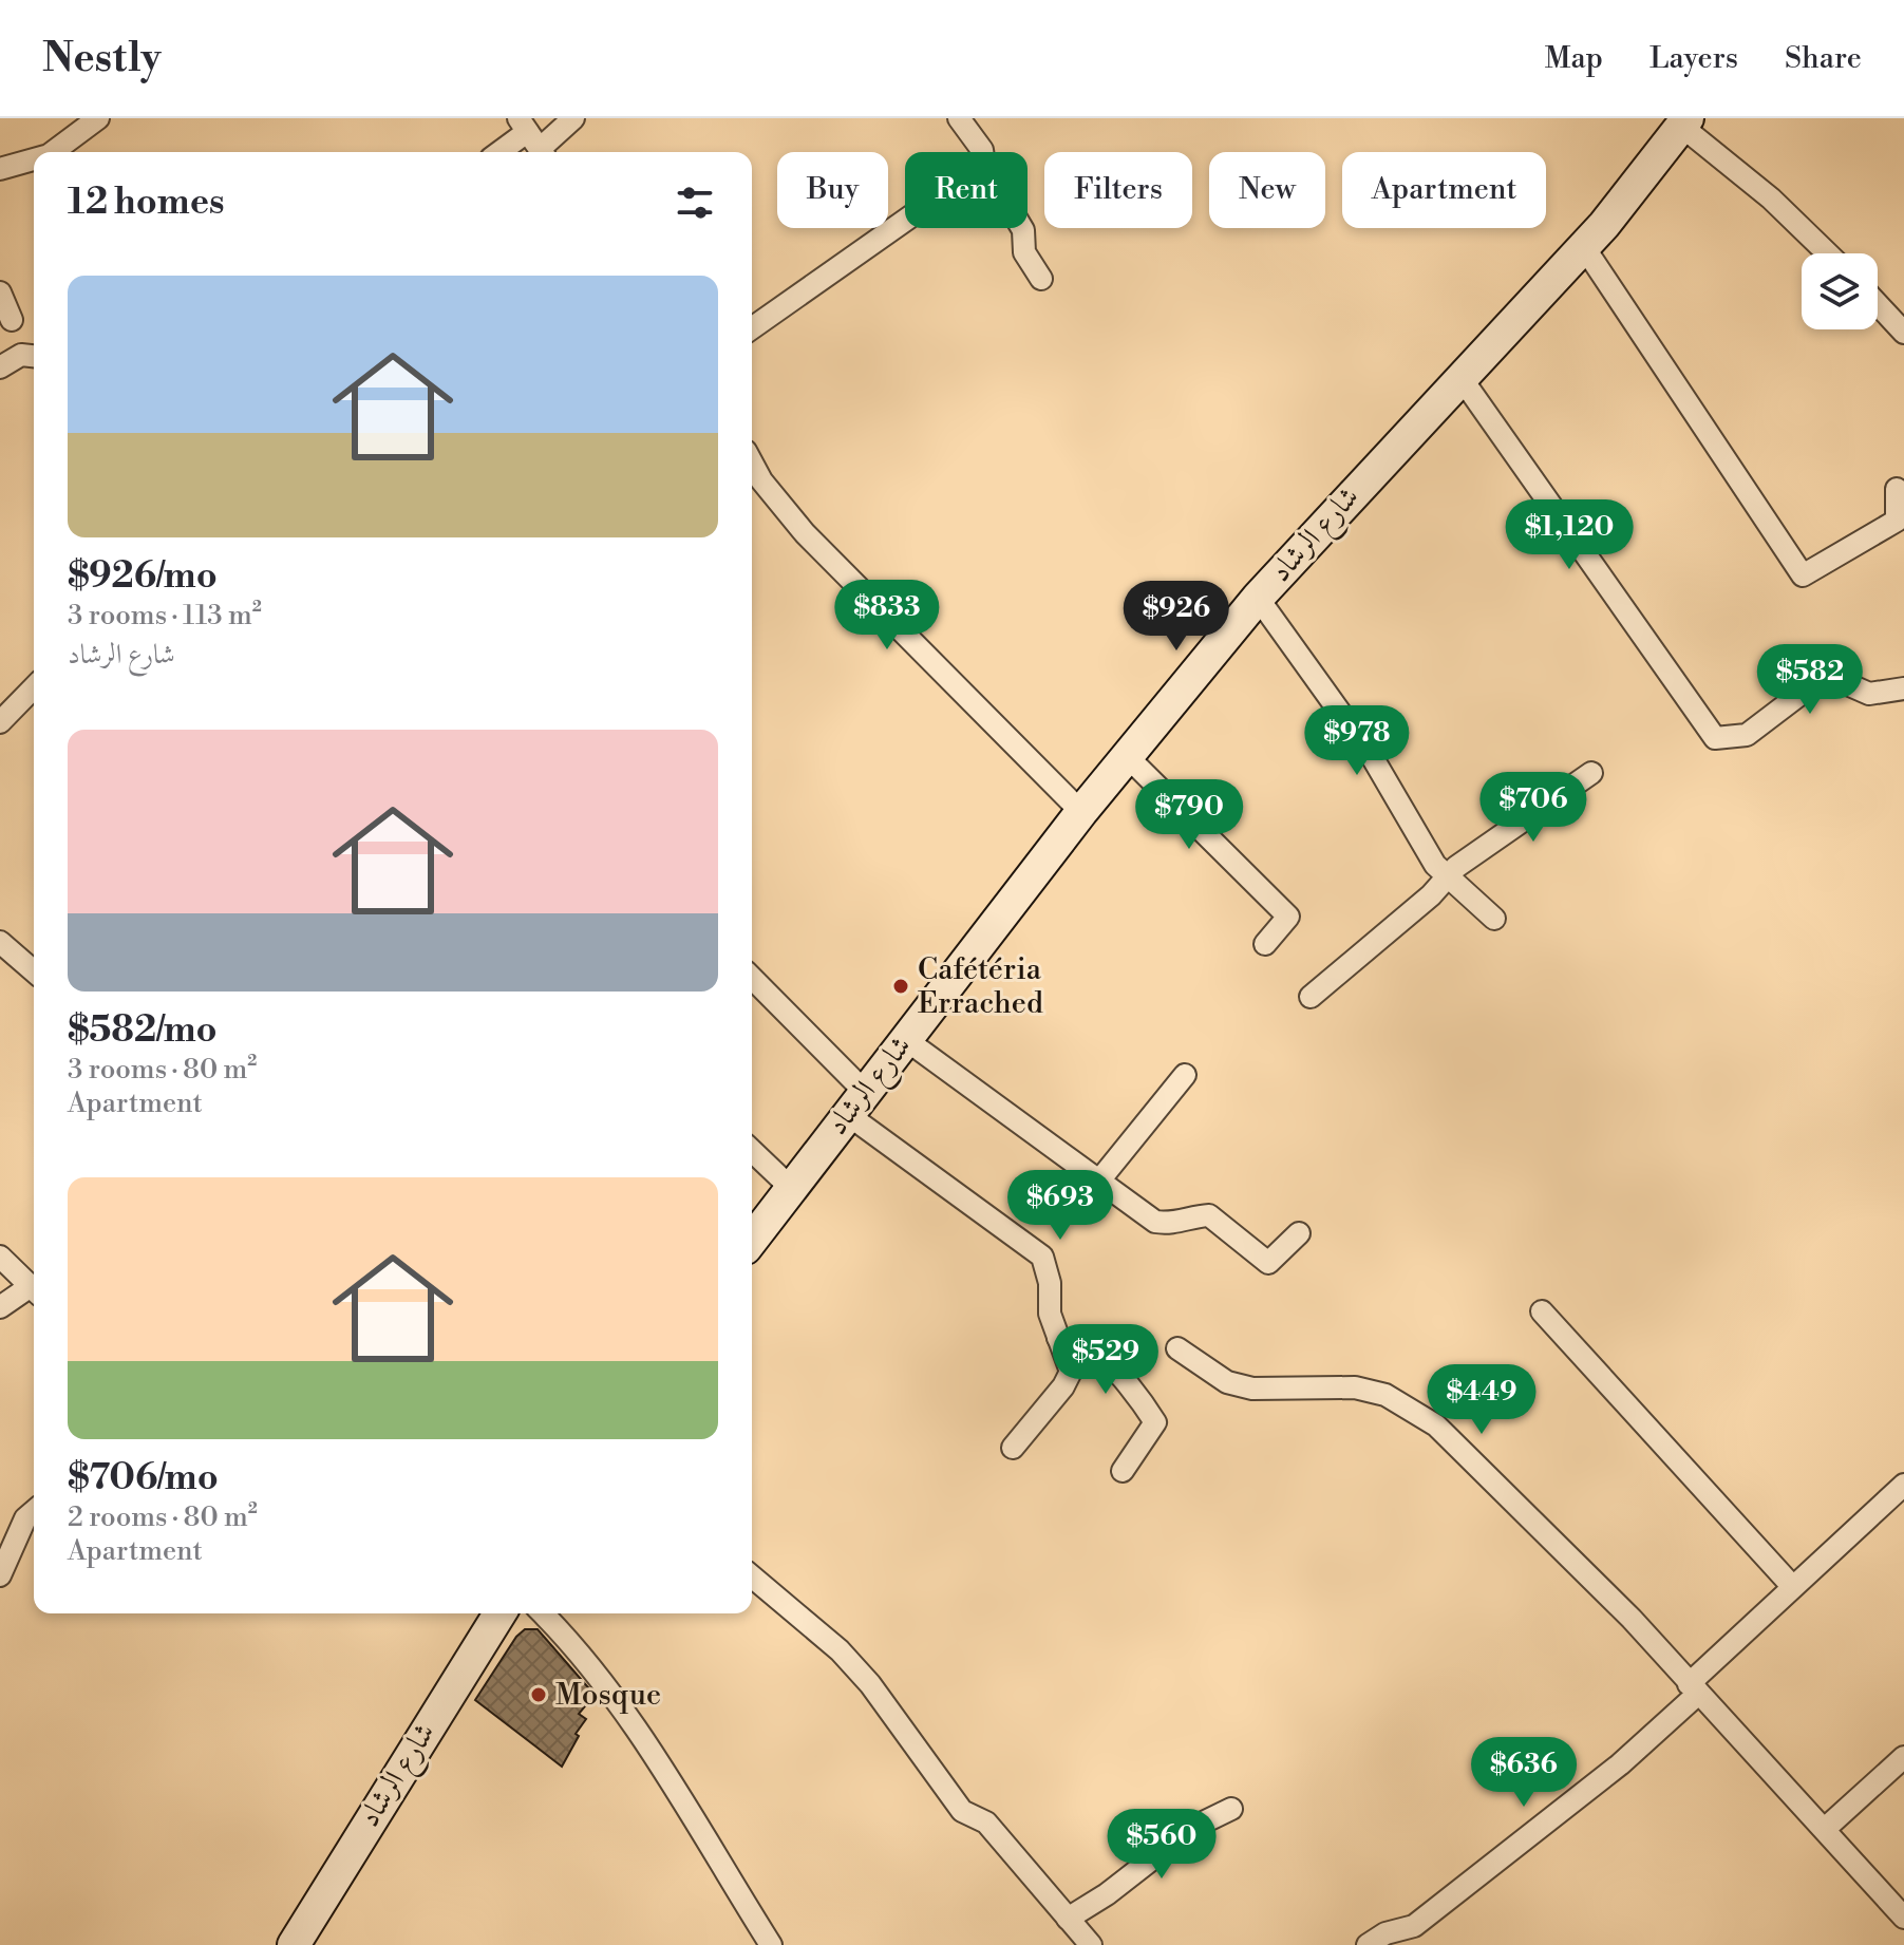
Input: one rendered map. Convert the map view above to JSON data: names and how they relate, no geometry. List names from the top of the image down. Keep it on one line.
{"streets":{"street":["شارع الرشاد"]},"places":["Cafétéria Errached","Mosque"],"page":{"header":"Nestly","nav":["Map","Layers","Share"],"chip":["Buy","Rent","Filters","New","Apartment"],"heading":"12 homes","list":[{"name":"$926/mo","note":"3 rooms · 113 m² · شارع الرشاد"},{"name":"$582/mo","note":"3 rooms · 80 m² · Apartment"},{"name":"$706/mo","note":"2 rooms · 80 m² · Apartment"}],"price":["$1,120","$833","$926","$582","$978","$706","$790","$693","$529","$449","$636","$560"]}}
